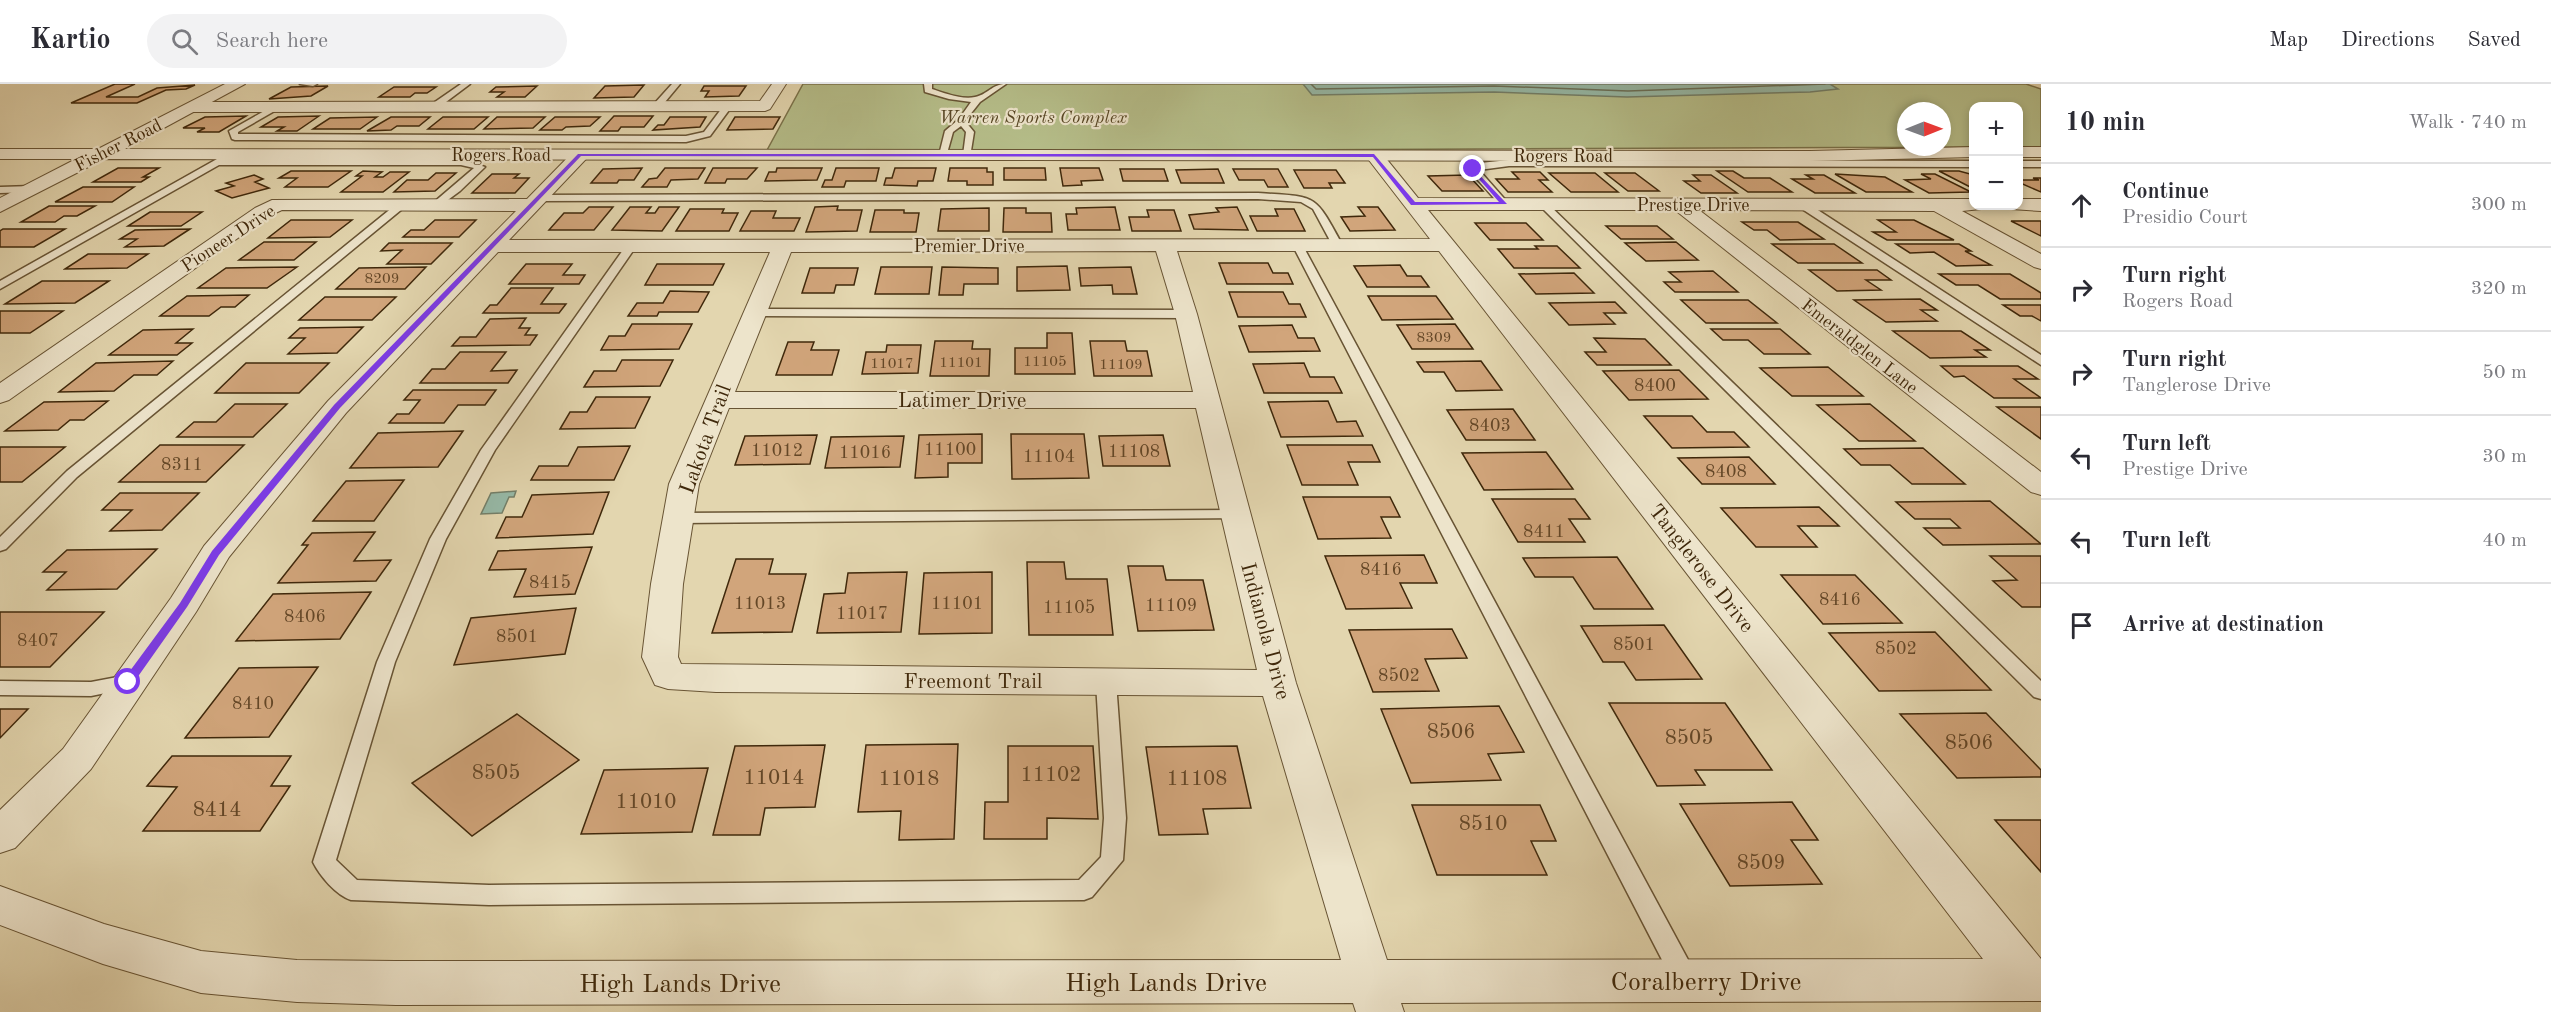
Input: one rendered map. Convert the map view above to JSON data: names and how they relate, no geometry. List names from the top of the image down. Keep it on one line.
{"streets":{"street":["Fisher Road","Rogers Road","Prestige Drive","Pioneer Drive","Premier Drive","Emeraldglen Lane","Latimer Drive","Lakota Trail","Tanglerose Drive","Indianola Drive","Freemont Trail","Coralberry Drive","High Lands Drive"]},"crossings":[["Fisher Road","Rogers Road"],["Rogers Road","Tanglerose Drive"],["Prestige Drive","Emeraldglen Lane"],["Prestige Drive","Tanglerose Drive"],["Premier Drive","Lakota Trail"],["Premier Drive","Tanglerose Drive"],["Premier Drive","Indianola Drive"],["Latimer Drive","Lakota Trail"],["Latimer Drive","Indianola Drive"],["Lakota Trail","Freemont Trail"],["Tanglerose Drive","Coralberry Drive"],["Indianola Drive","Freemont Trail"],["Indianola Drive","Coralberry Drive"],["Indianola Drive","High Lands Drive"],["Coralberry Drive","High Lands Drive"]],"parks":["Warren Sports Complex"],"house_numbers":["8209","8309","11105","11101","11017","11109","8400","8403","11100","11012","11108","11016","11104","8311","8408","8411","8416","8415","8416","11013","11101","11109","11105","11017","8406","8501","8407","8501","8502","8502","8410","8506","8505","8506","8505","11102","11014","11018","11108","11010","8414","8510","8509"],"north":"right","page":{"header":"Kartio","search":"Search here","nav":["Map","Directions","Saved"],"heading":["10 min","Walk · 740 m"],"map_buttons":["+","−"],"list":[["Continue","Presidio Court","300 m"],["Turn right","Rogers Road","320 m"],["Turn right","Tanglerose Drive","50 m"],["Turn left","Prestige Drive","30 m"],["Turn left","40 m"],"Arrive at destination"]}}
